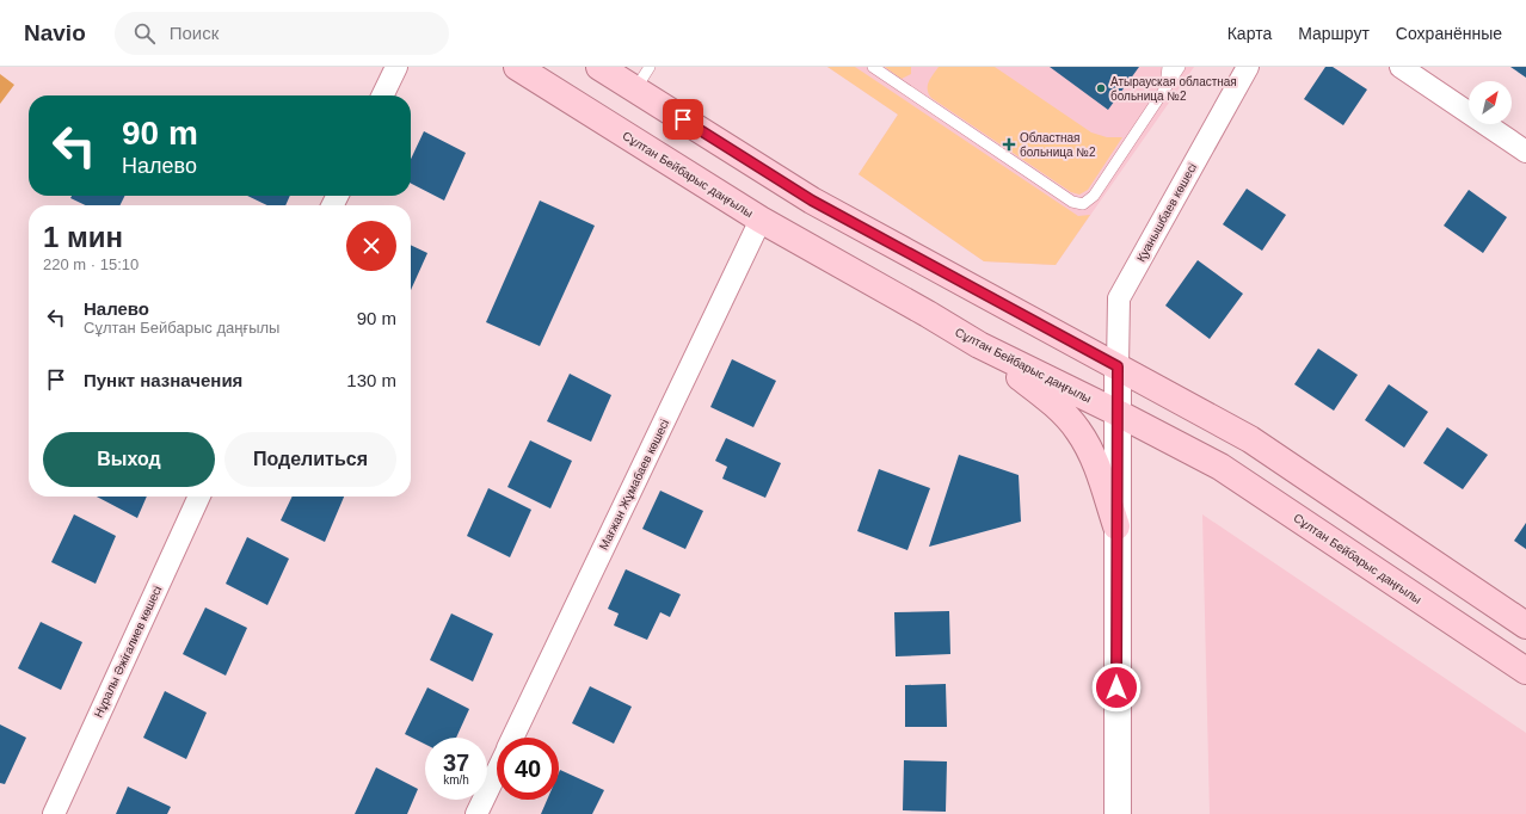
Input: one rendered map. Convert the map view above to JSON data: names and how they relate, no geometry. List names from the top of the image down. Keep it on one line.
{"streets":{"main road":["Сұлтан Бейбарыс даңғылы"],"street":["Қуанышбаев көшесі","Мағжан Жұмабаев көшесі","Нұралы Әжiгалиев көшесi"]},"crossings":[["Сұлтан Бейбарыс даңғылы","Мағжан Жұмабаев көшесі"]],"places":{"other":["Атырауская областная больница №2"],"health":["Областная больница №2"]},"north":"top right","page":{"header":"Navio","search":"Поиск","nav":["Карта","Маршрут","Сохранённые"],"turn":["90 m","Налево"],"heading":["1 мин","220 m · 15:10"],"list":[{"name":"Налево","note":"Сұлтан Бейбарыс даңғылы","value":"90 m"},{"name":"Пункт назначения","value":"130 m"}],"buttons":["Выход","Поделиться"],"speed":"37 km/h","limit":"40"}}
